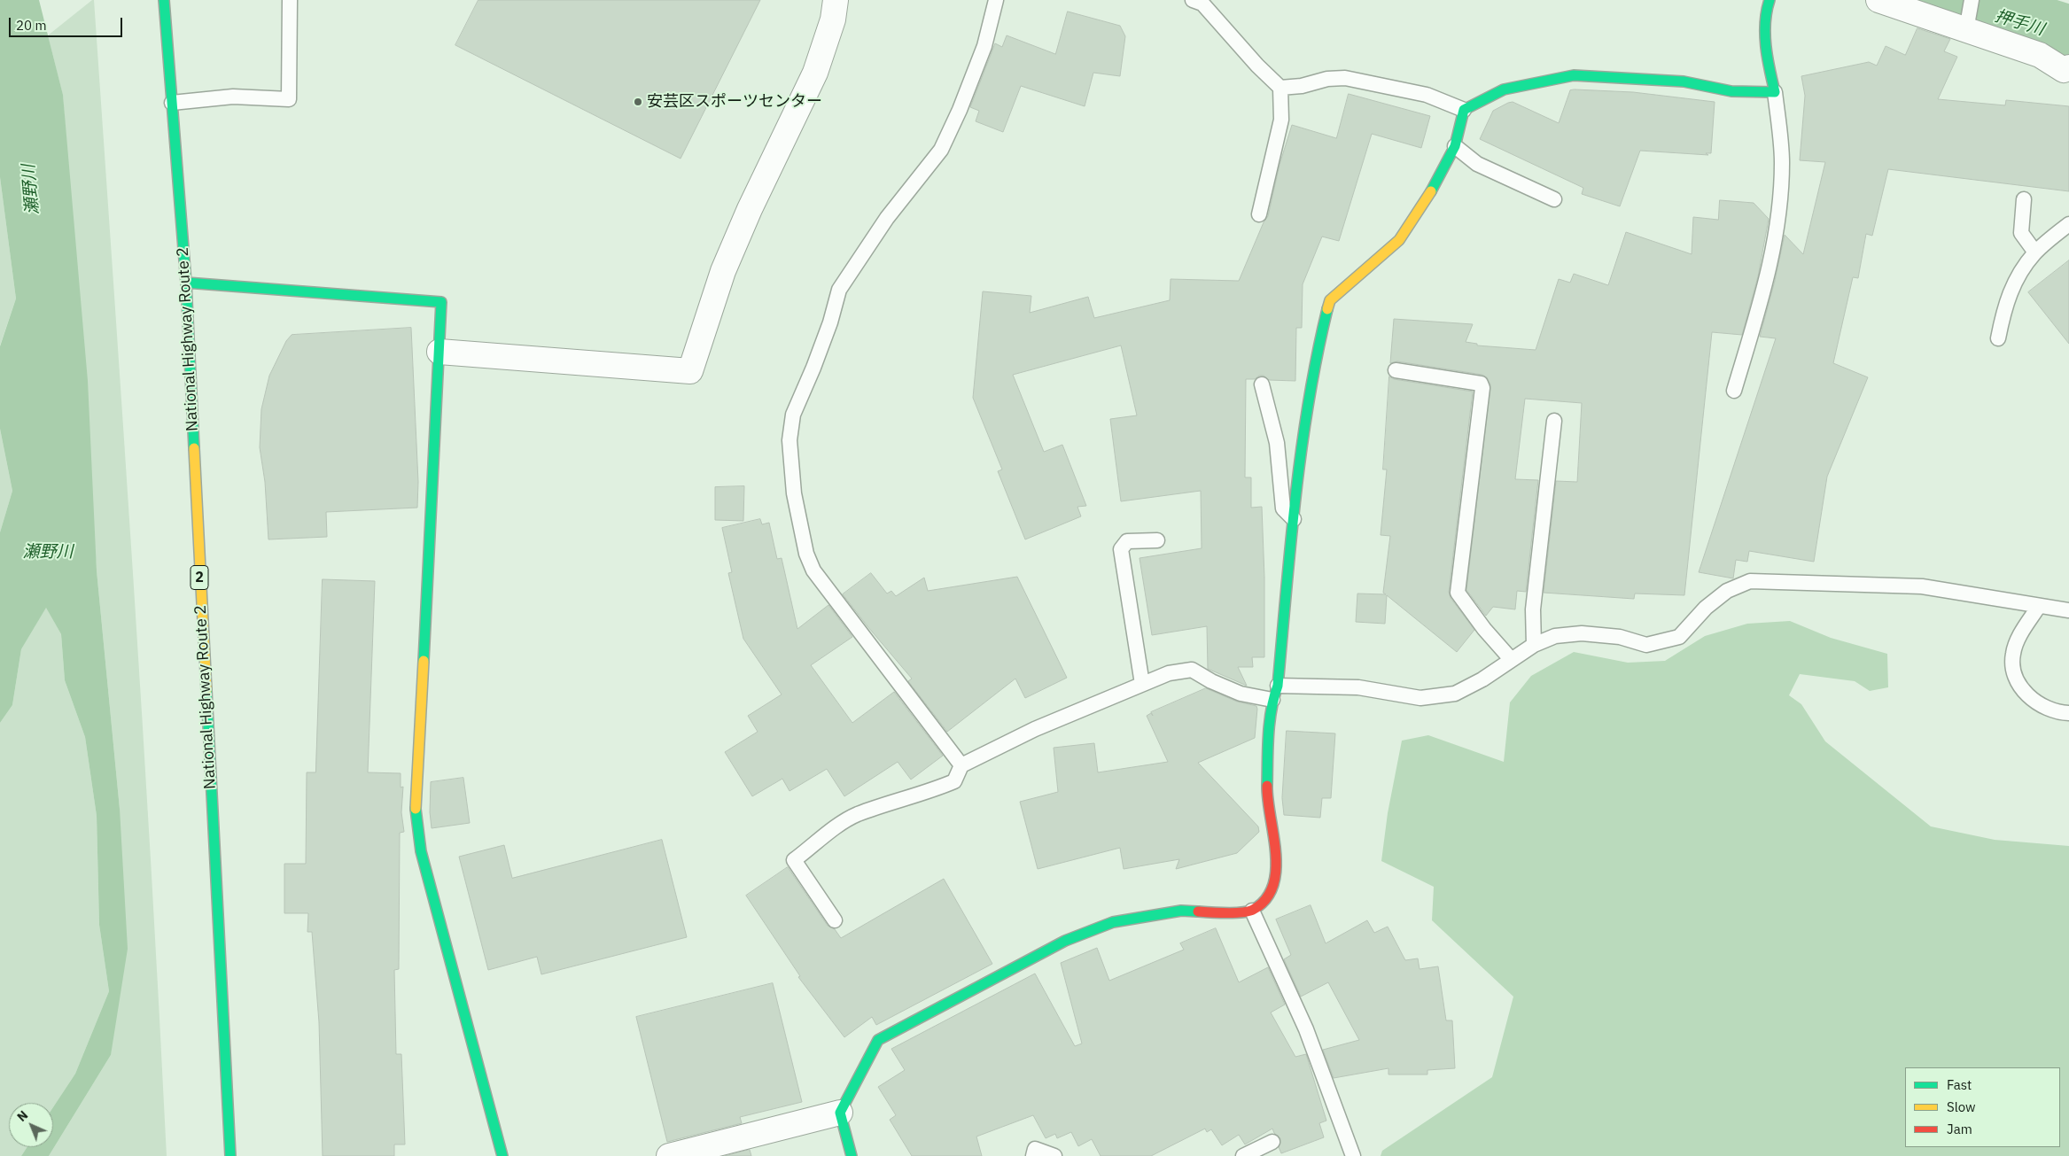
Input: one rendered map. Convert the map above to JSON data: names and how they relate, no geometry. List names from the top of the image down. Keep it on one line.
{"streets":{"main road":["National Highway Route 2","2"]},"water":["押手川","瀬野川"],"places":["安芸区スポーツセンター"],"legend":["Fast","Slow","Jam"],"scale_bar":"20 m","north":"top left"}
